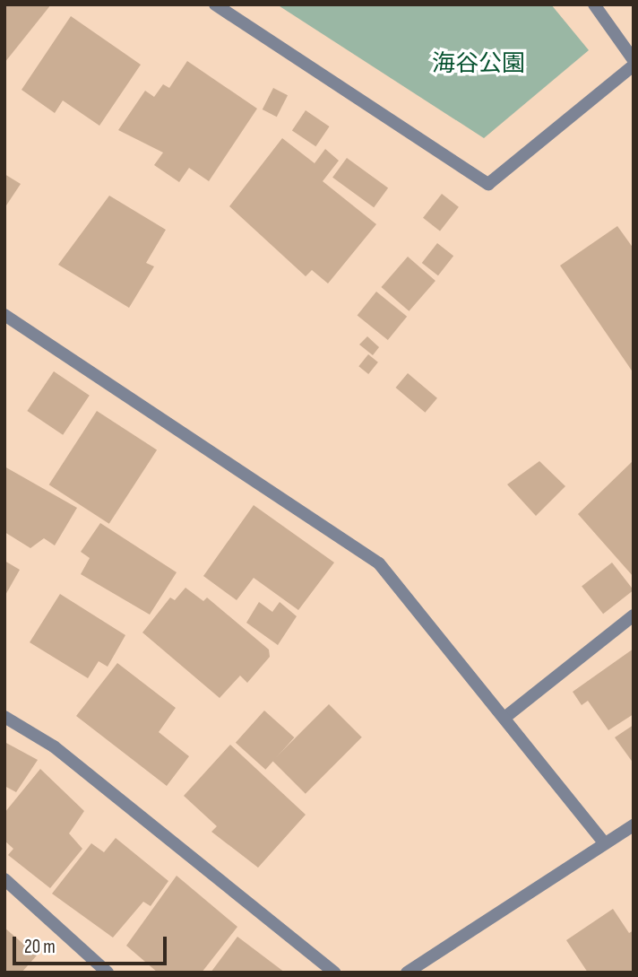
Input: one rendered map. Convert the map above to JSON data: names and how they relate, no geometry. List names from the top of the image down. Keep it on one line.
{"parks":["海谷公園"],"scale_bar":"20 m"}
